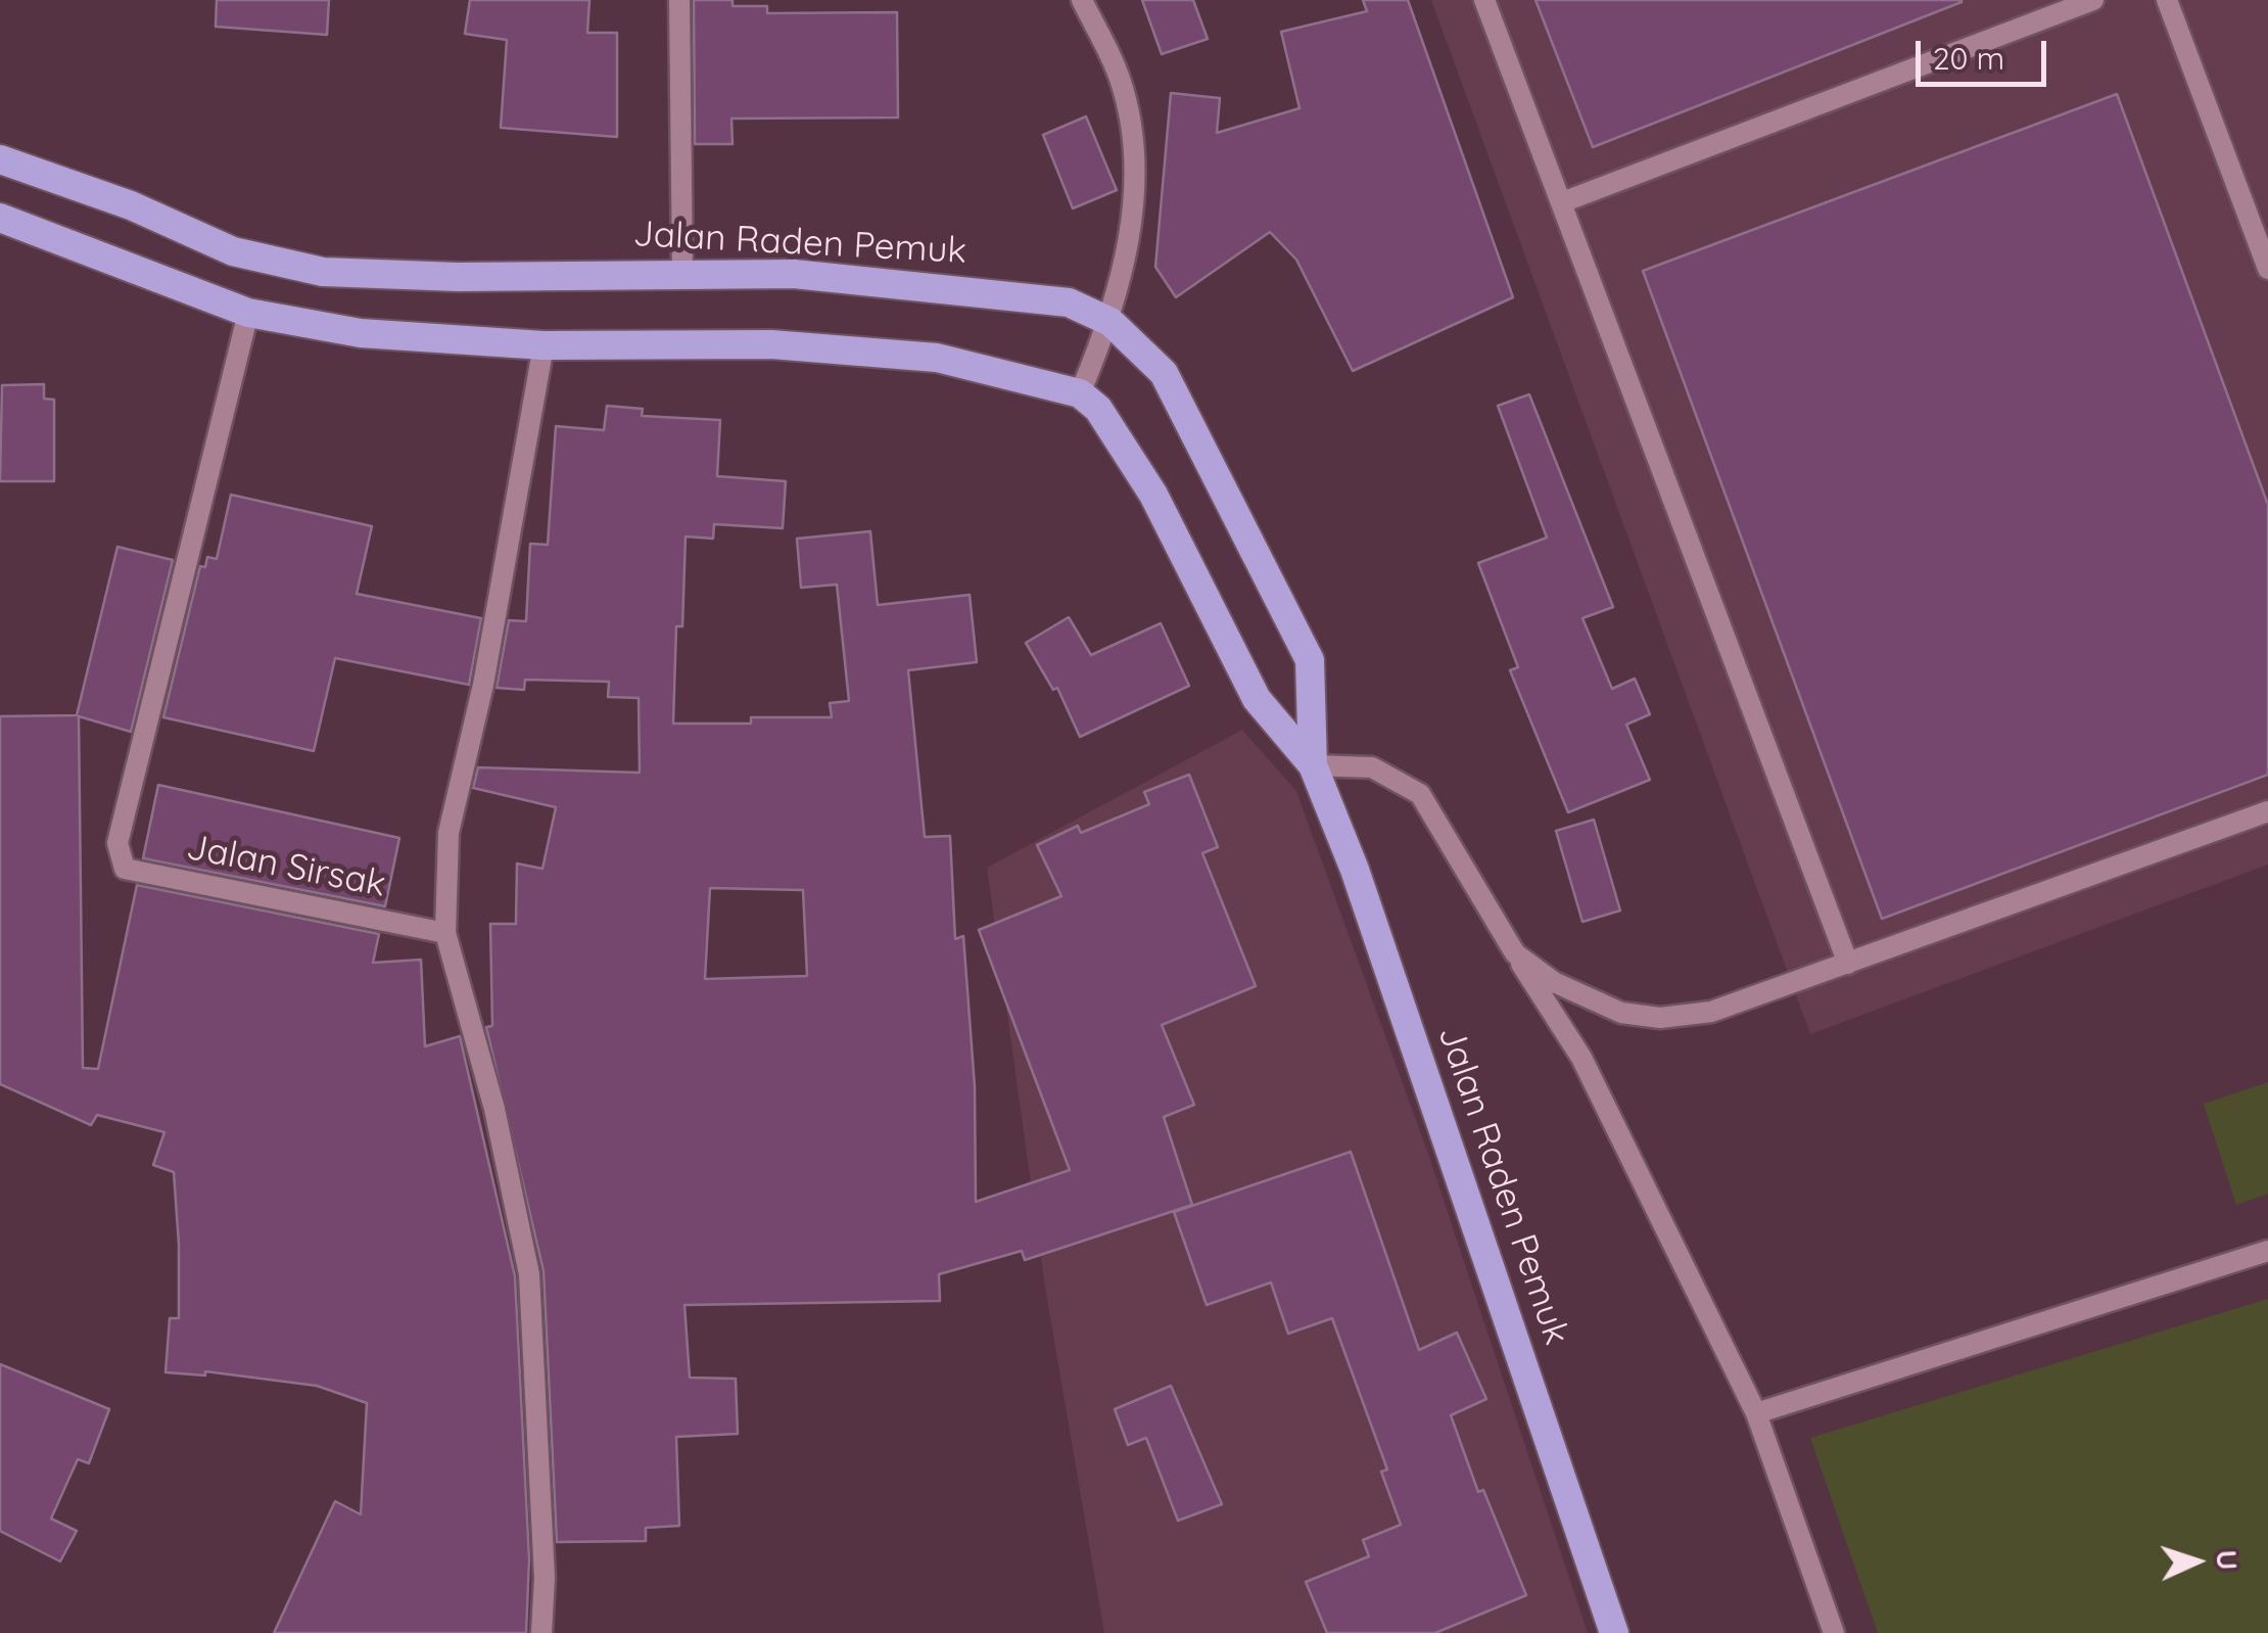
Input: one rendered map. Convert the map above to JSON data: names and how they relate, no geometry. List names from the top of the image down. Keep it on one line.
{"streets":{"highway":["Jalan Raden Pemuk"],"street":["Jalan Sirsak"]},"scale_bar":"20 m","north":"right"}
